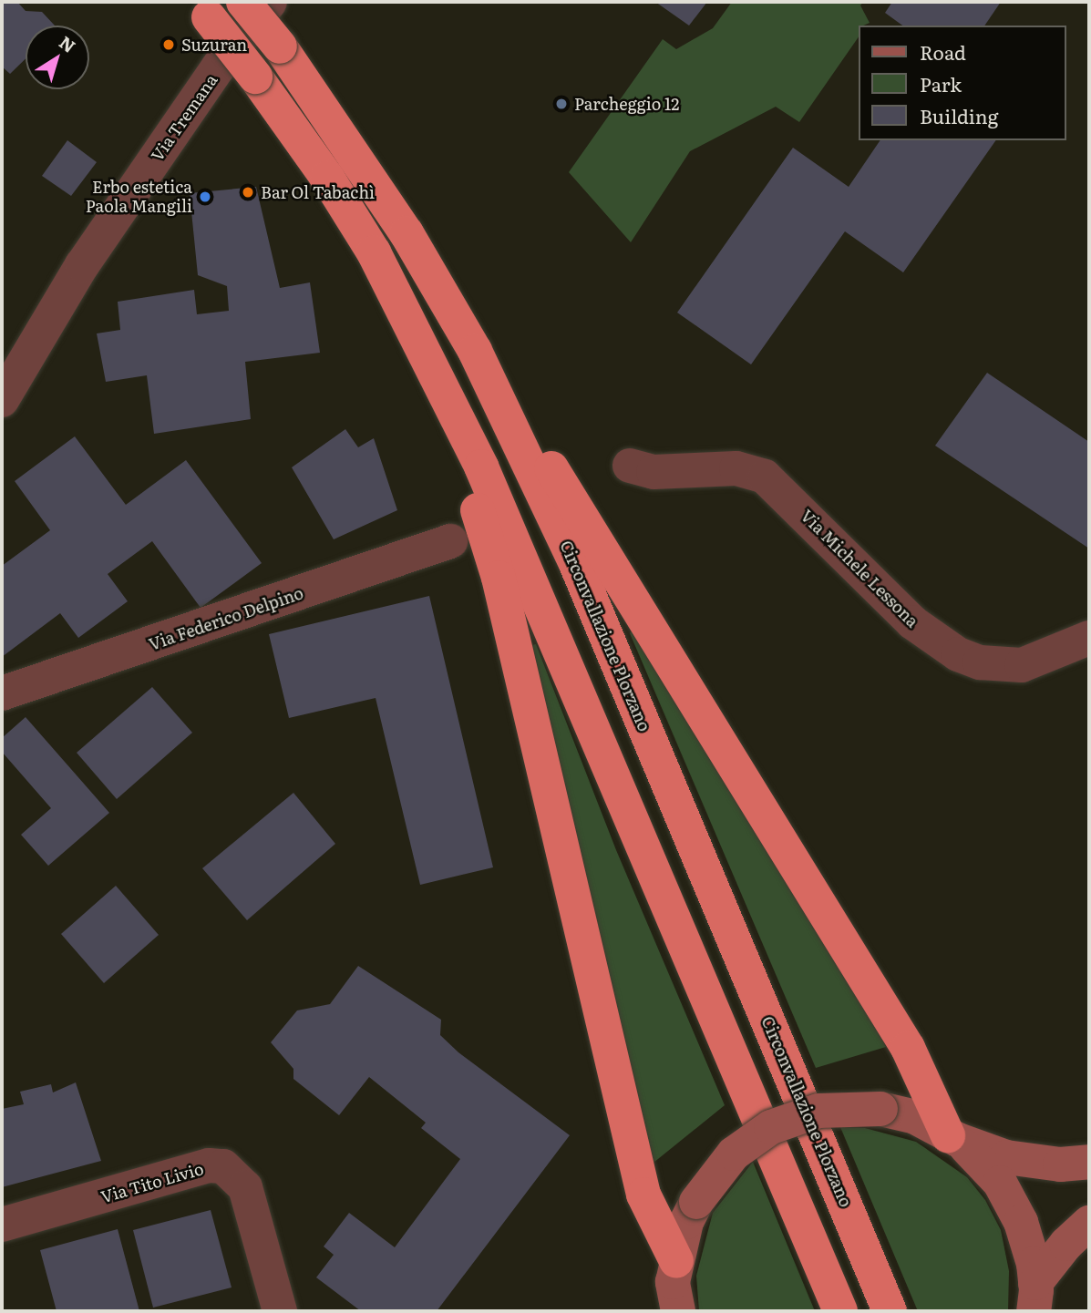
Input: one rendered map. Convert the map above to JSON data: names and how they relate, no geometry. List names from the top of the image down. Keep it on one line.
{"streets":{"highway":["Circonvallazione Plorzano"],"street":["Via Tremana","Via Michele Lessona","Via Federico Delpino","Via Tito Livio"]},"places":["Suzuran","Parcheggio 12","Bar Ol Tabachì","Erbo estetica Paola Mangili"],"legend":["Road","Park","Building"],"north":"top right"}
